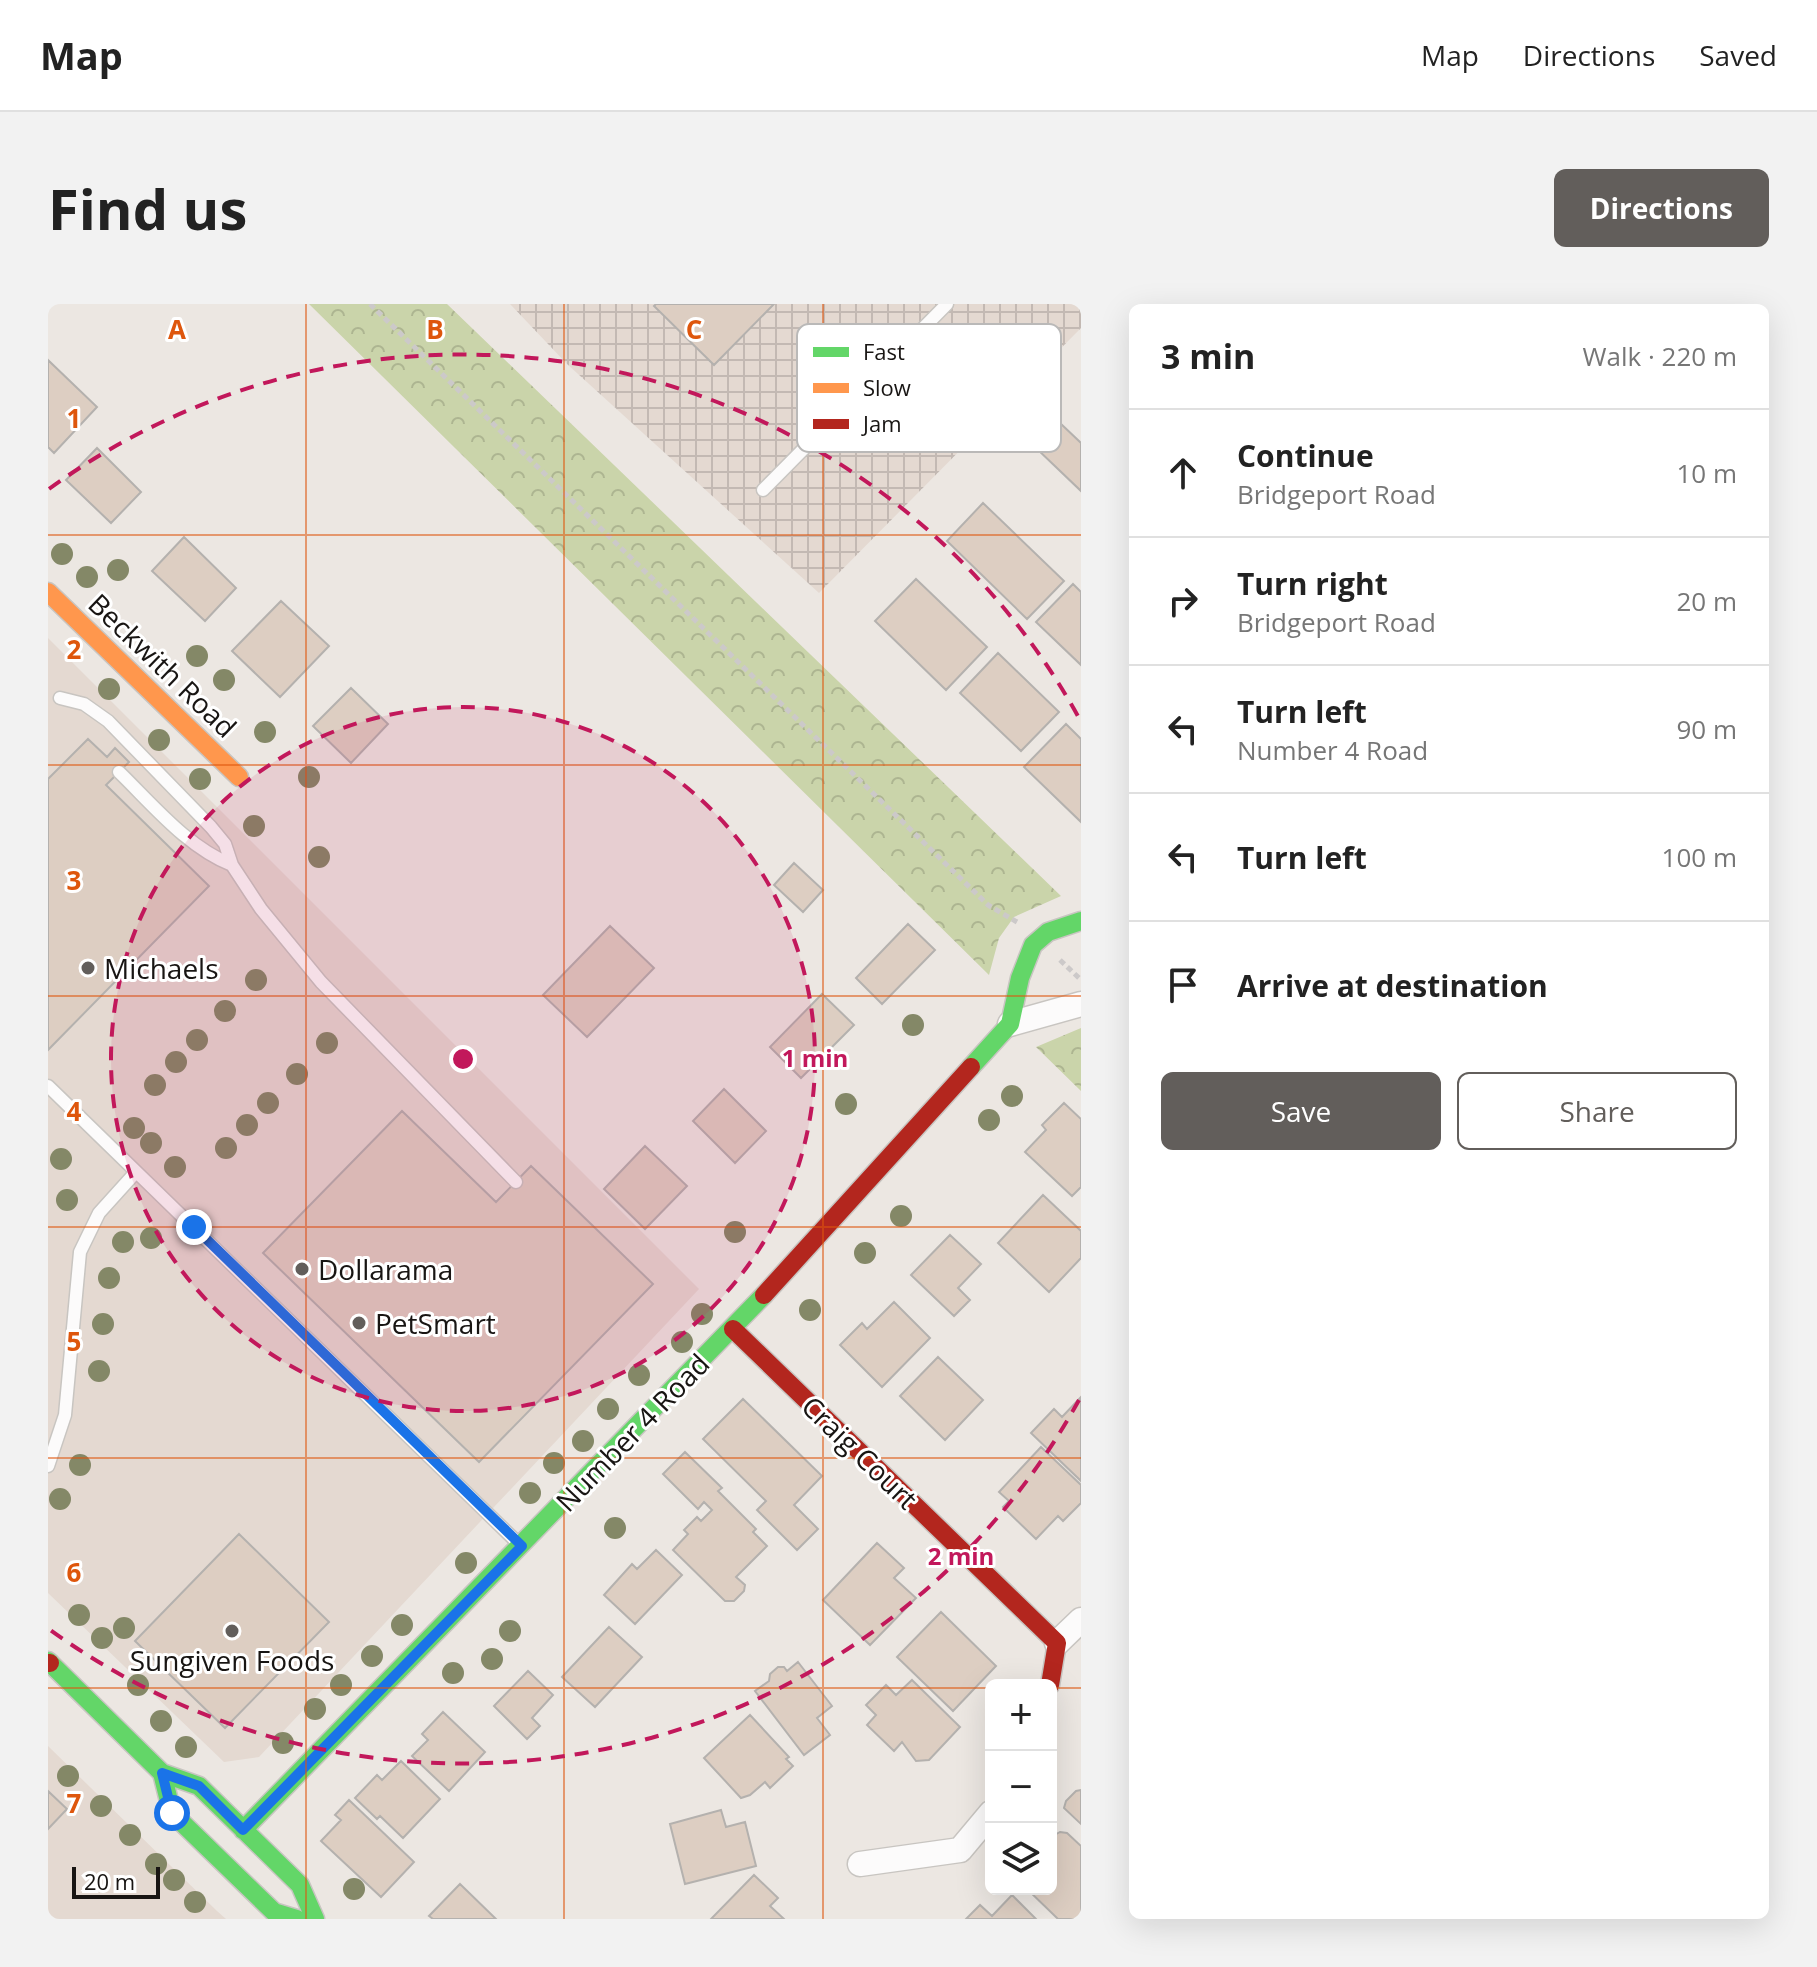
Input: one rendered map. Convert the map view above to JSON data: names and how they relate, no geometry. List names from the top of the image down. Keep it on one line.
{"streets":{"street":["Beckwith Road","Number 4 Road","Craig Court"]},"crossings":[["Number 4 Road","Craig Court"]],"places":["Michaels","Dollarama","PetSmart","Sungiven Foods"],"legend":["Fast","Slow","Jam"],"scale_bar":"20 m","page":{"header":"Map","nav":["Map","Directions","Saved"],"buttons":["Directions",["Save","Share"]],"title":"Find us","heading":["3 min","Walk · 220 m"],"list":[["Continue","Bridgeport Road","10 m"],["Turn right","Bridgeport Road","20 m"],["Turn left","Number 4 Road","90 m"],["Turn left","100 m"],"Arrive at destination"],"map_buttons":["+","−"],"scale":"20 m"},"grid":{"columns":["A","B","C"],"rows":["1","2","3","4","5","6","7"]},"rings":["1 min","2 min"]}
